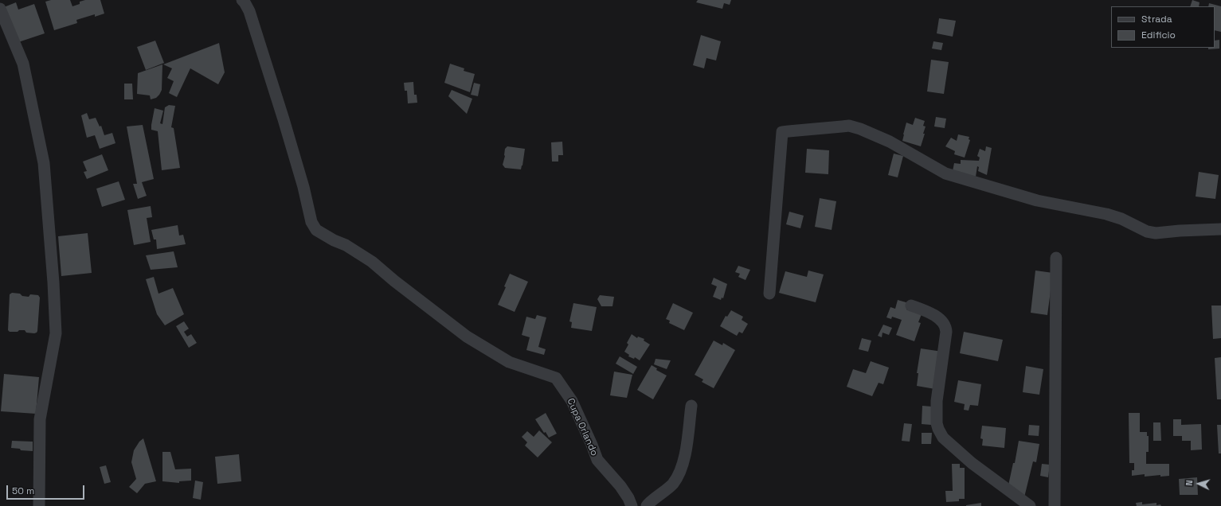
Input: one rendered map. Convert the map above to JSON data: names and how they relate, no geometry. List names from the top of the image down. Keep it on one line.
{"streets":{"street":["Cupa Orlando"]},"legend":["Strada","Edificio"],"scale_bar":"50 m","north":"left"}
